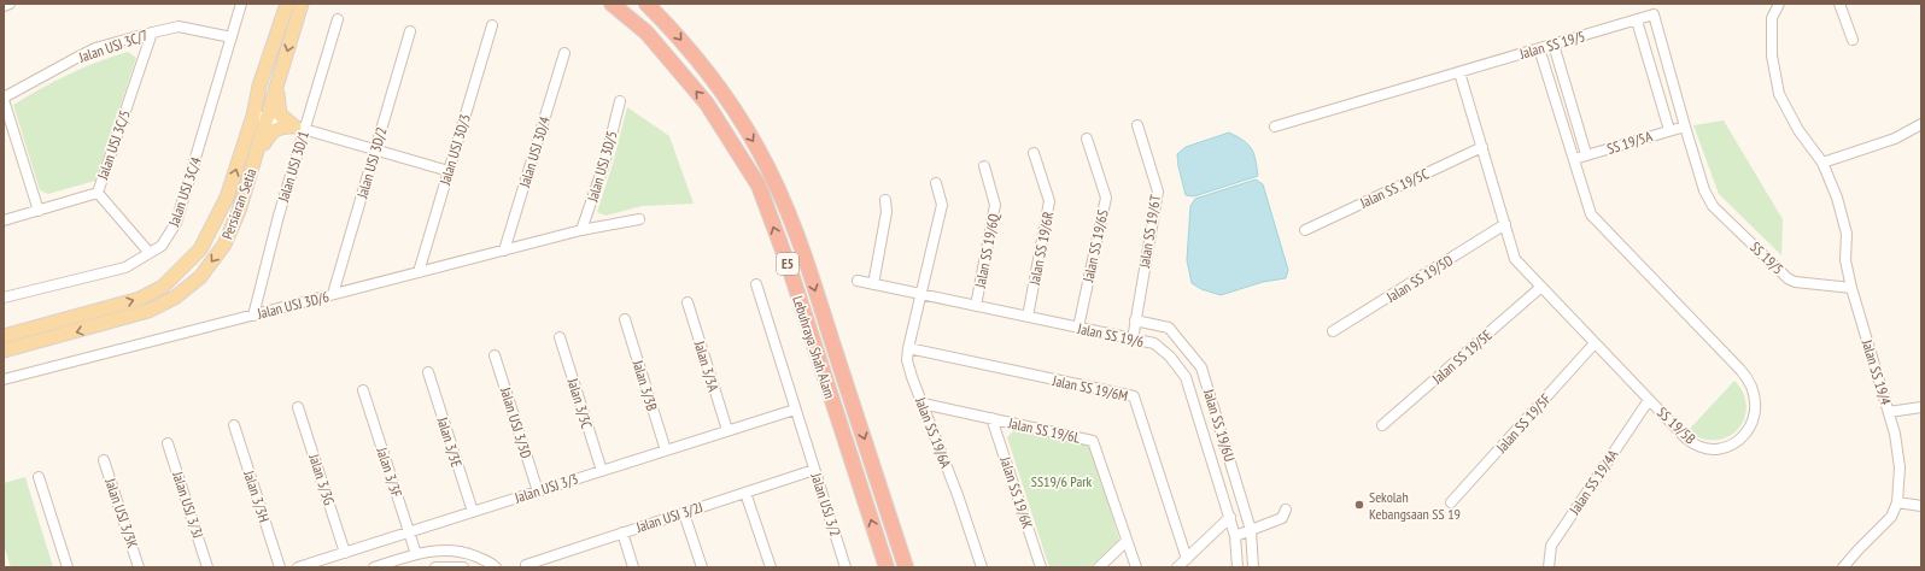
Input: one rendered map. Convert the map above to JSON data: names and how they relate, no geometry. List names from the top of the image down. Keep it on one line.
{"streets":{"highway":["E5","Lebuhraya Shah Alam"],"main road":["Persiaran Setia"],"street":["Jalan SS 19/5","Jalan USJ 3C/7","SS 19/5A","Jalan USJ 3C/5","Jalan USJ 3D/3","Jalan USJ 3D/4","Jalan USJ 3D/2","Jalan USJ 3D/1","Jalan USJ 3D/5","Jalan SS 19/5C","Jalan USJ 3C/4","Jalan SS 19/6T","Jalan SS 19/6S","Jalan SS 19/6R","Jalan SS 19/6Q","SS 19/5","Jalan SS 19/5D","Jalan USJ 3D/6","Jalan SS 19/6","Jalan SS 19/5E","Jalan 3/3A","Jalan SS 19/4","Jalan 3/3B","Jalan SS 19/6M","Jalan 3/3C","Jalan USJ 3/3D","Jalan SS 19/5F","Jalan SS 19/6U","SS 19/5B","Jalan SS 19/6L","Jalan SS 19/6A","Jalan 3/3E","Jalan 3/3F","Jalan 3/3G","Jalan SS 19/4A","Jalan USJ 3/3","Jalan SS 19/6K","Jalan 3/3H","Jalan USJ 3/3J","Jalan USJ 3/2","Jalan USJ 3/3K","Jalan USJ 3/2J"]},"crossings":[["Jalan SS 19/5","SS 19/5A"],["Jalan SS 19/5","SS 19/5"],["Jalan SS 19/5","SS 19/5B"],["Jalan USJ 3C/7","Jalan USJ 3C/5"],["Jalan USJ 3C/7","Jalan USJ 3C/4"],["SS 19/5A","SS 19/5B"],["Jalan USJ 3D/3","Jalan USJ 3D/6"],["Jalan USJ 3D/4","Jalan USJ 3D/6"],["Jalan USJ 3D/2","Jalan USJ 3D/6"],["Jalan USJ 3D/1","Jalan USJ 3D/6"],["Jalan USJ 3D/5","Jalan USJ 3D/6"],["Jalan SS 19/5C","SS 19/5B"],["Jalan SS 19/6T","Jalan SS 19/6"],["Jalan SS 19/6T","Jalan SS 19/6U"],["Jalan SS 19/6S","Jalan SS 19/6"],["Jalan SS 19/6R","Jalan SS 19/6"],["Jalan SS 19/6Q","Jalan SS 19/6"],["SS 19/5","Jalan SS 19/4"],["Jalan SS 19/5D","SS 19/5B"],["Jalan SS 19/6","Jalan SS 19/6A"],["Jalan SS 19/5E","SS 19/5B"],["Jalan 3/3A","Jalan USJ 3/3"],["Jalan 3/3B","Jalan USJ 3/3"],["Jalan SS 19/6M","Jalan SS 19/6A"],["Jalan 3/3C","Jalan USJ 3/3"],["Jalan USJ 3/3D","Jalan USJ 3/3"],["Jalan SS 19/5F","SS 19/5B"],["SS 19/5B","Jalan SS 19/4A"],["Jalan SS 19/6L","Jalan SS 19/6A"],["Jalan SS 19/6L","Jalan SS 19/6K"],["Jalan 3/3E","Jalan USJ 3/3"],["Jalan 3/3F","Jalan USJ 3/3"],["Jalan 3/3G","Jalan USJ 3/3"],["Jalan USJ 3/3","Jalan USJ 3/2"],["Jalan USJ 3/2","Jalan USJ 3/2J"]],"parks":["SS19/6 Park"],"places":["Sekolah Kebangsaan SS 19"]}
